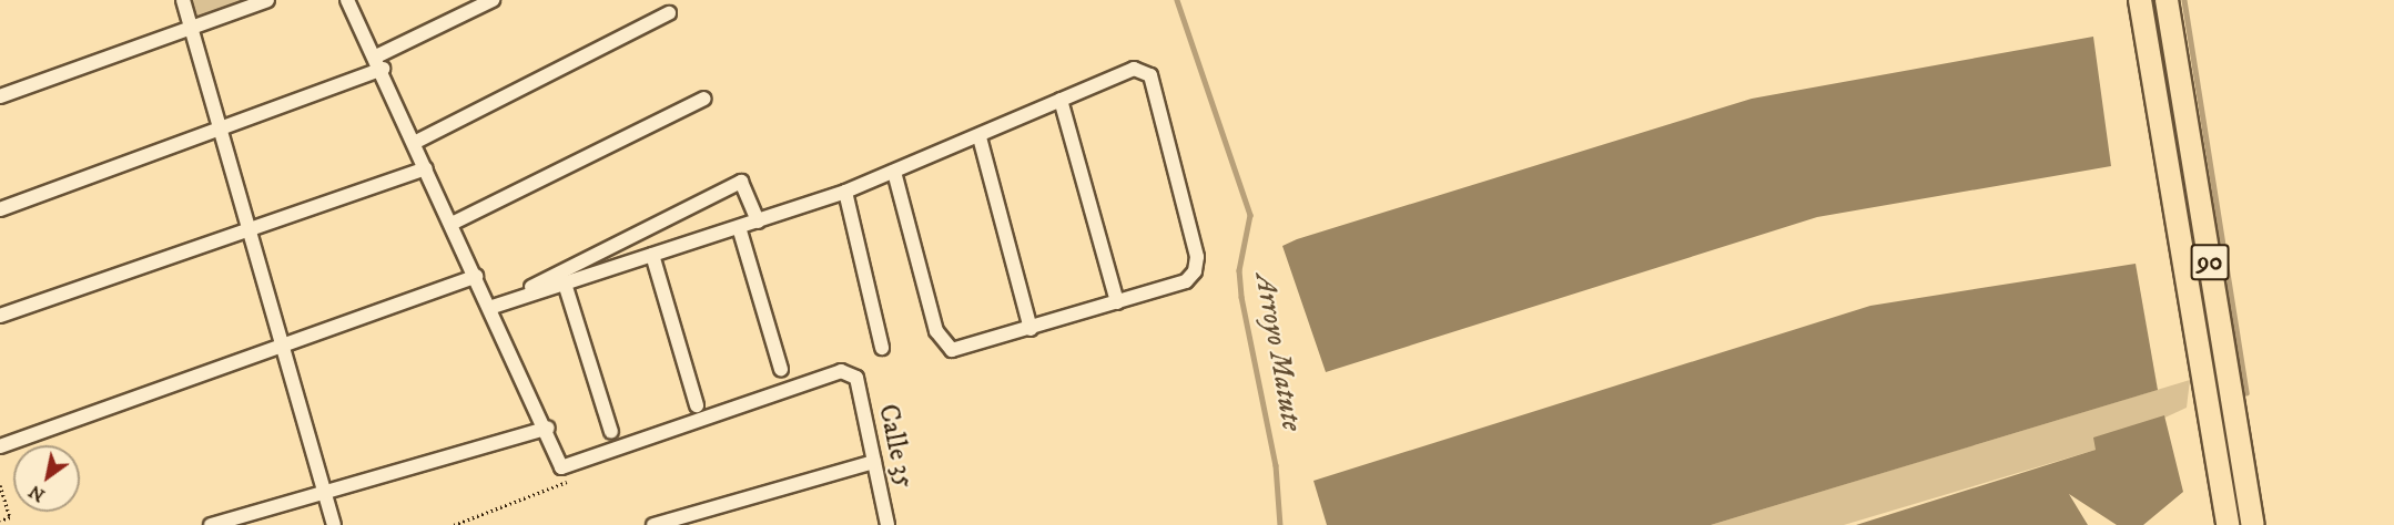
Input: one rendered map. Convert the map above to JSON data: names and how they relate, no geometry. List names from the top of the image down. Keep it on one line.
{"streets":{"highway":["90"],"street":["Calle 35"]},"water":["Arroyo Matute"],"north":"bottom left"}
